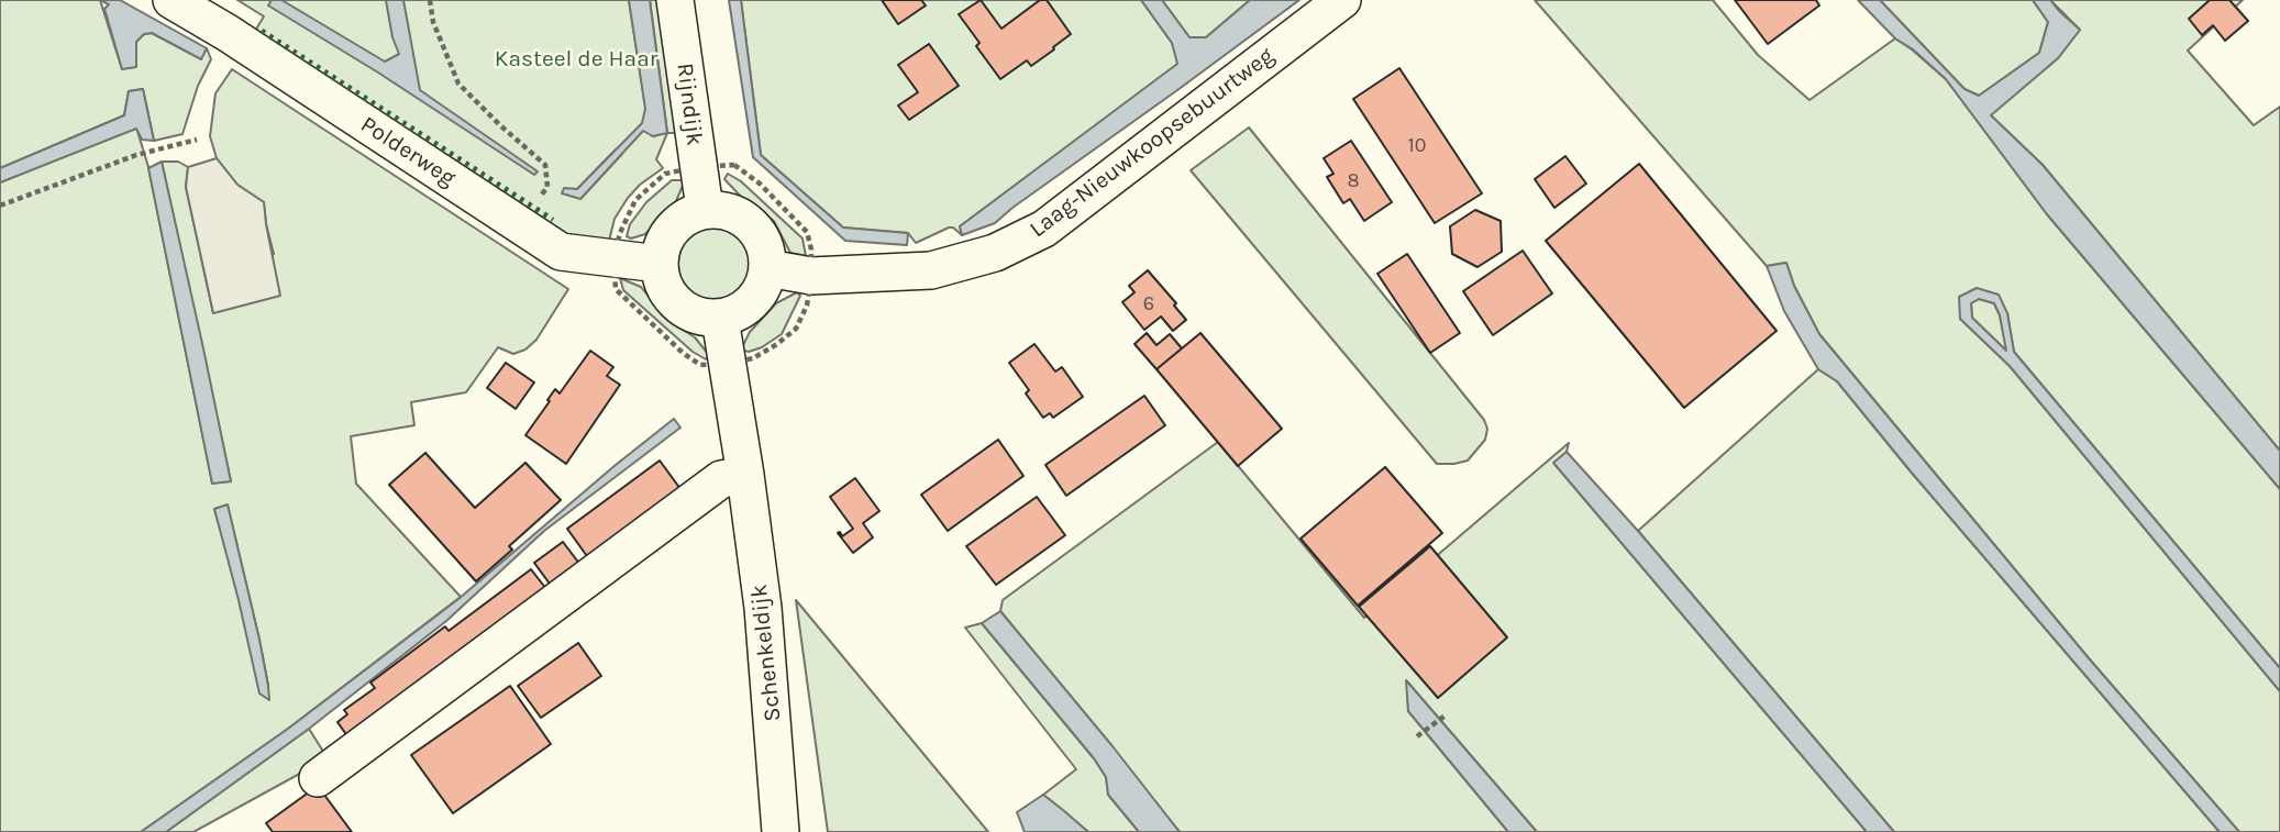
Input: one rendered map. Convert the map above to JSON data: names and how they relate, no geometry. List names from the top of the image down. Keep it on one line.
{"streets":{"street":["Rijndijk","Laag-Nieuwkoopsebuurtweg","Polderweg","Schenkeldijk"]},"crossings":[["Rijndijk","Laag-Nieuwkoopsebuurtweg"],["Rijndijk","Polderweg"],["Laag-Nieuwkoopsebuurtweg","Polderweg"]],"parks":["Kasteel de Haar"],"house_numbers":["10","8","6"]}
